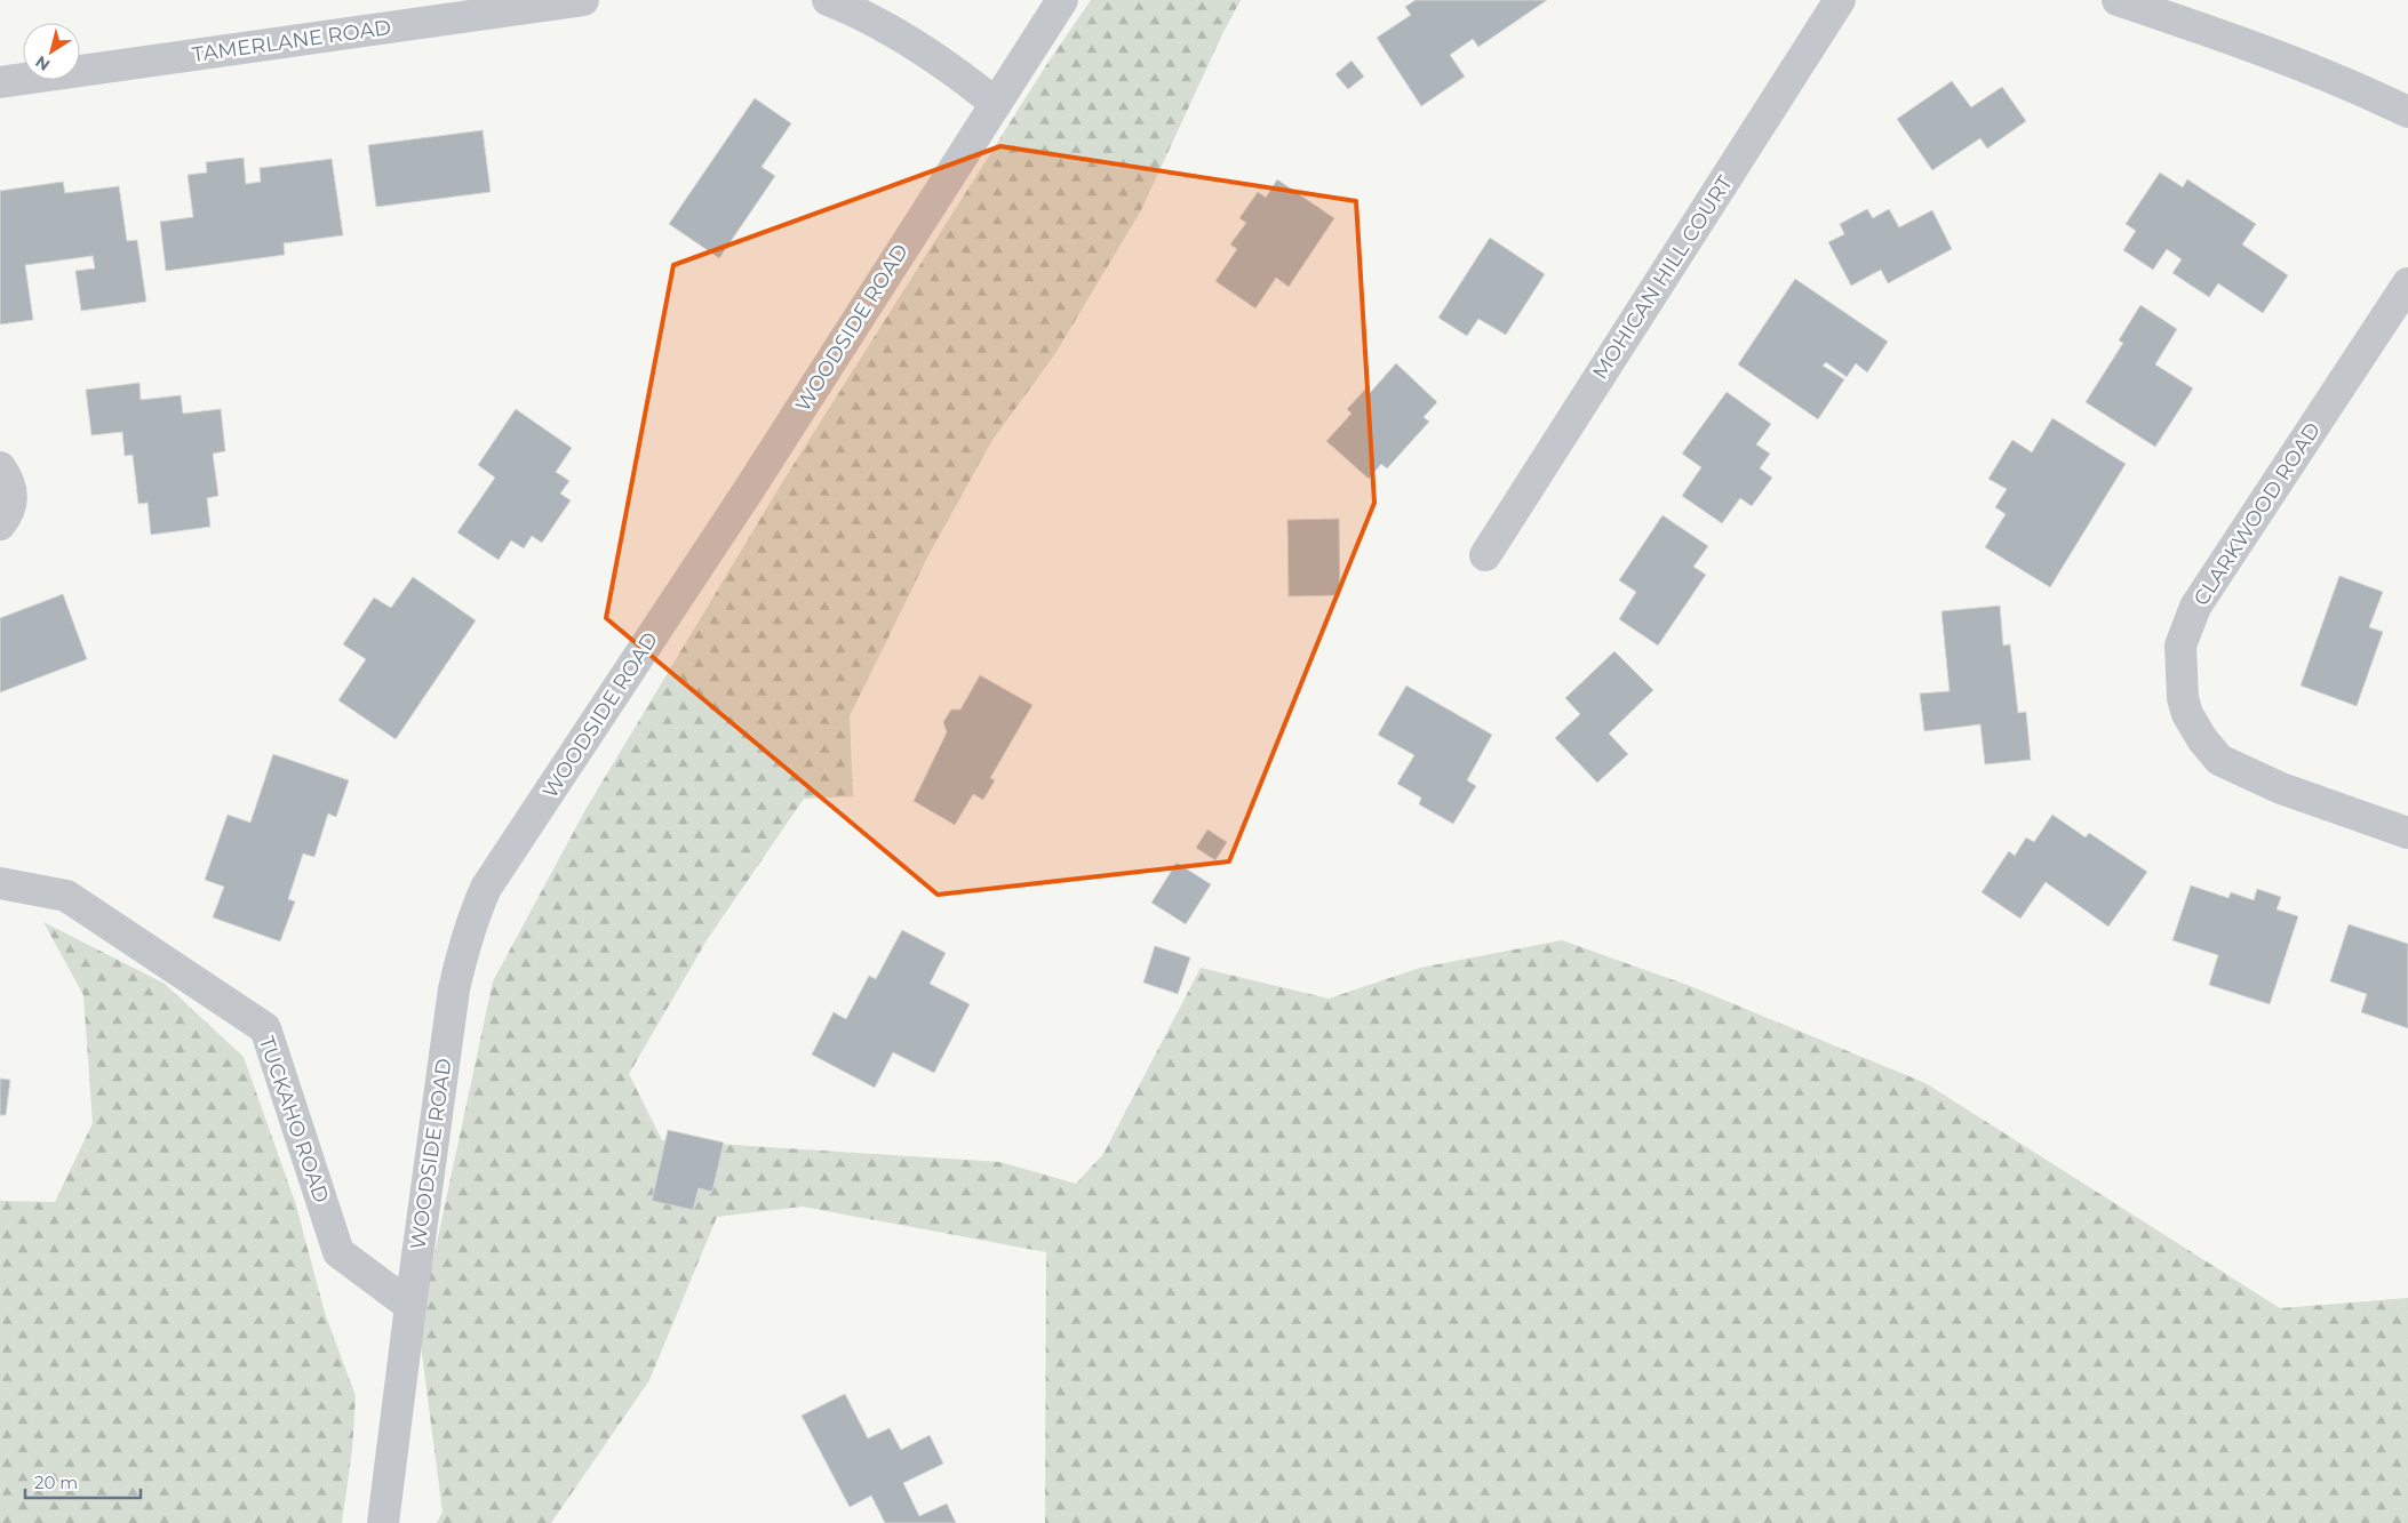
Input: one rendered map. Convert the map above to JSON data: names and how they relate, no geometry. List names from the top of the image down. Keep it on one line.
{"streets":{"street":["TAMERLANE ROAD","MOHICAN HILL COURT","WOODSIDE ROAD","CLARKWOOD ROAD","TUCKAHO ROAD"]},"crossings":[["WOODSIDE ROAD","TUCKAHO ROAD"]],"scale_bar":"20 m","north":"bottom left"}
